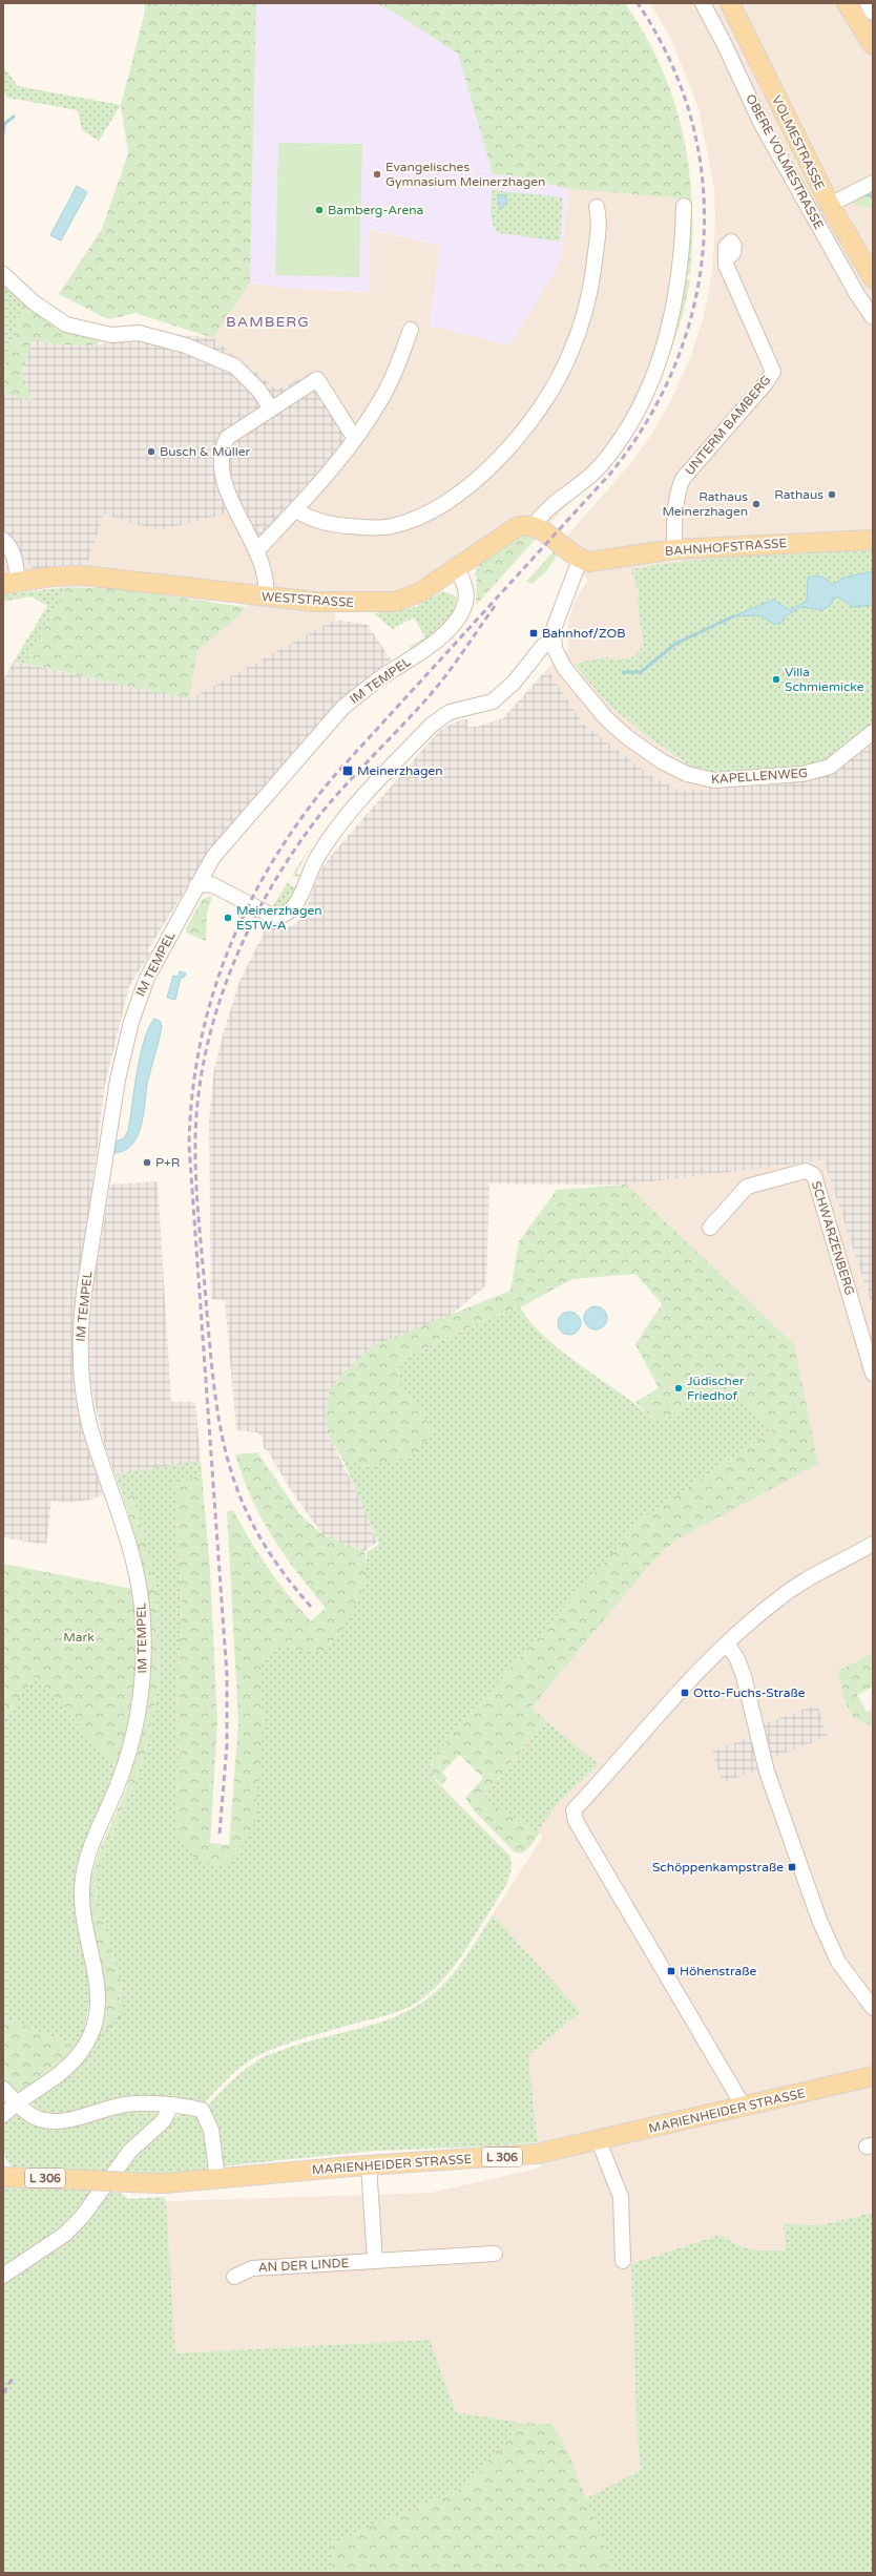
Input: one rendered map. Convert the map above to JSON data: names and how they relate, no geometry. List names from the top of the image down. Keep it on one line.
{"streets":{"main road":["VOLMESTRASSE","BAHNHOFSTRASSE","WESTSTRASSE","MARIENHEIDER STRASSE","L 306"],"street":["OBERE VOLMESTRASSE","UNTERM BAMBERG","IM TEMPEL","KAPELLENWEG","SCHWARZENBERG","AN DER LINDE"]},"crossings":[["UNTERM BAMBERG","BAHNHOFSTRASSE"],["WESTSTRASSE","IM TEMPEL"]],"districts":["BAMBERG"],"parks":["Mark"],"places":{"other":["Evangelisches Gymnasium Meinerzhagen","Bamberg-Arena","Busch & Müller","Rathaus","Rathaus Meinerzhagen","Villa Schmiemicke","Meinerzhagen ESTW-A","P+R","Jüdischer Friedhof"],"transit":["Bahnhof/ZOB","Meinerzhagen","Otto-Fuchs-Straße","Schöppenkampstraße","Höhenstraße"]}}
